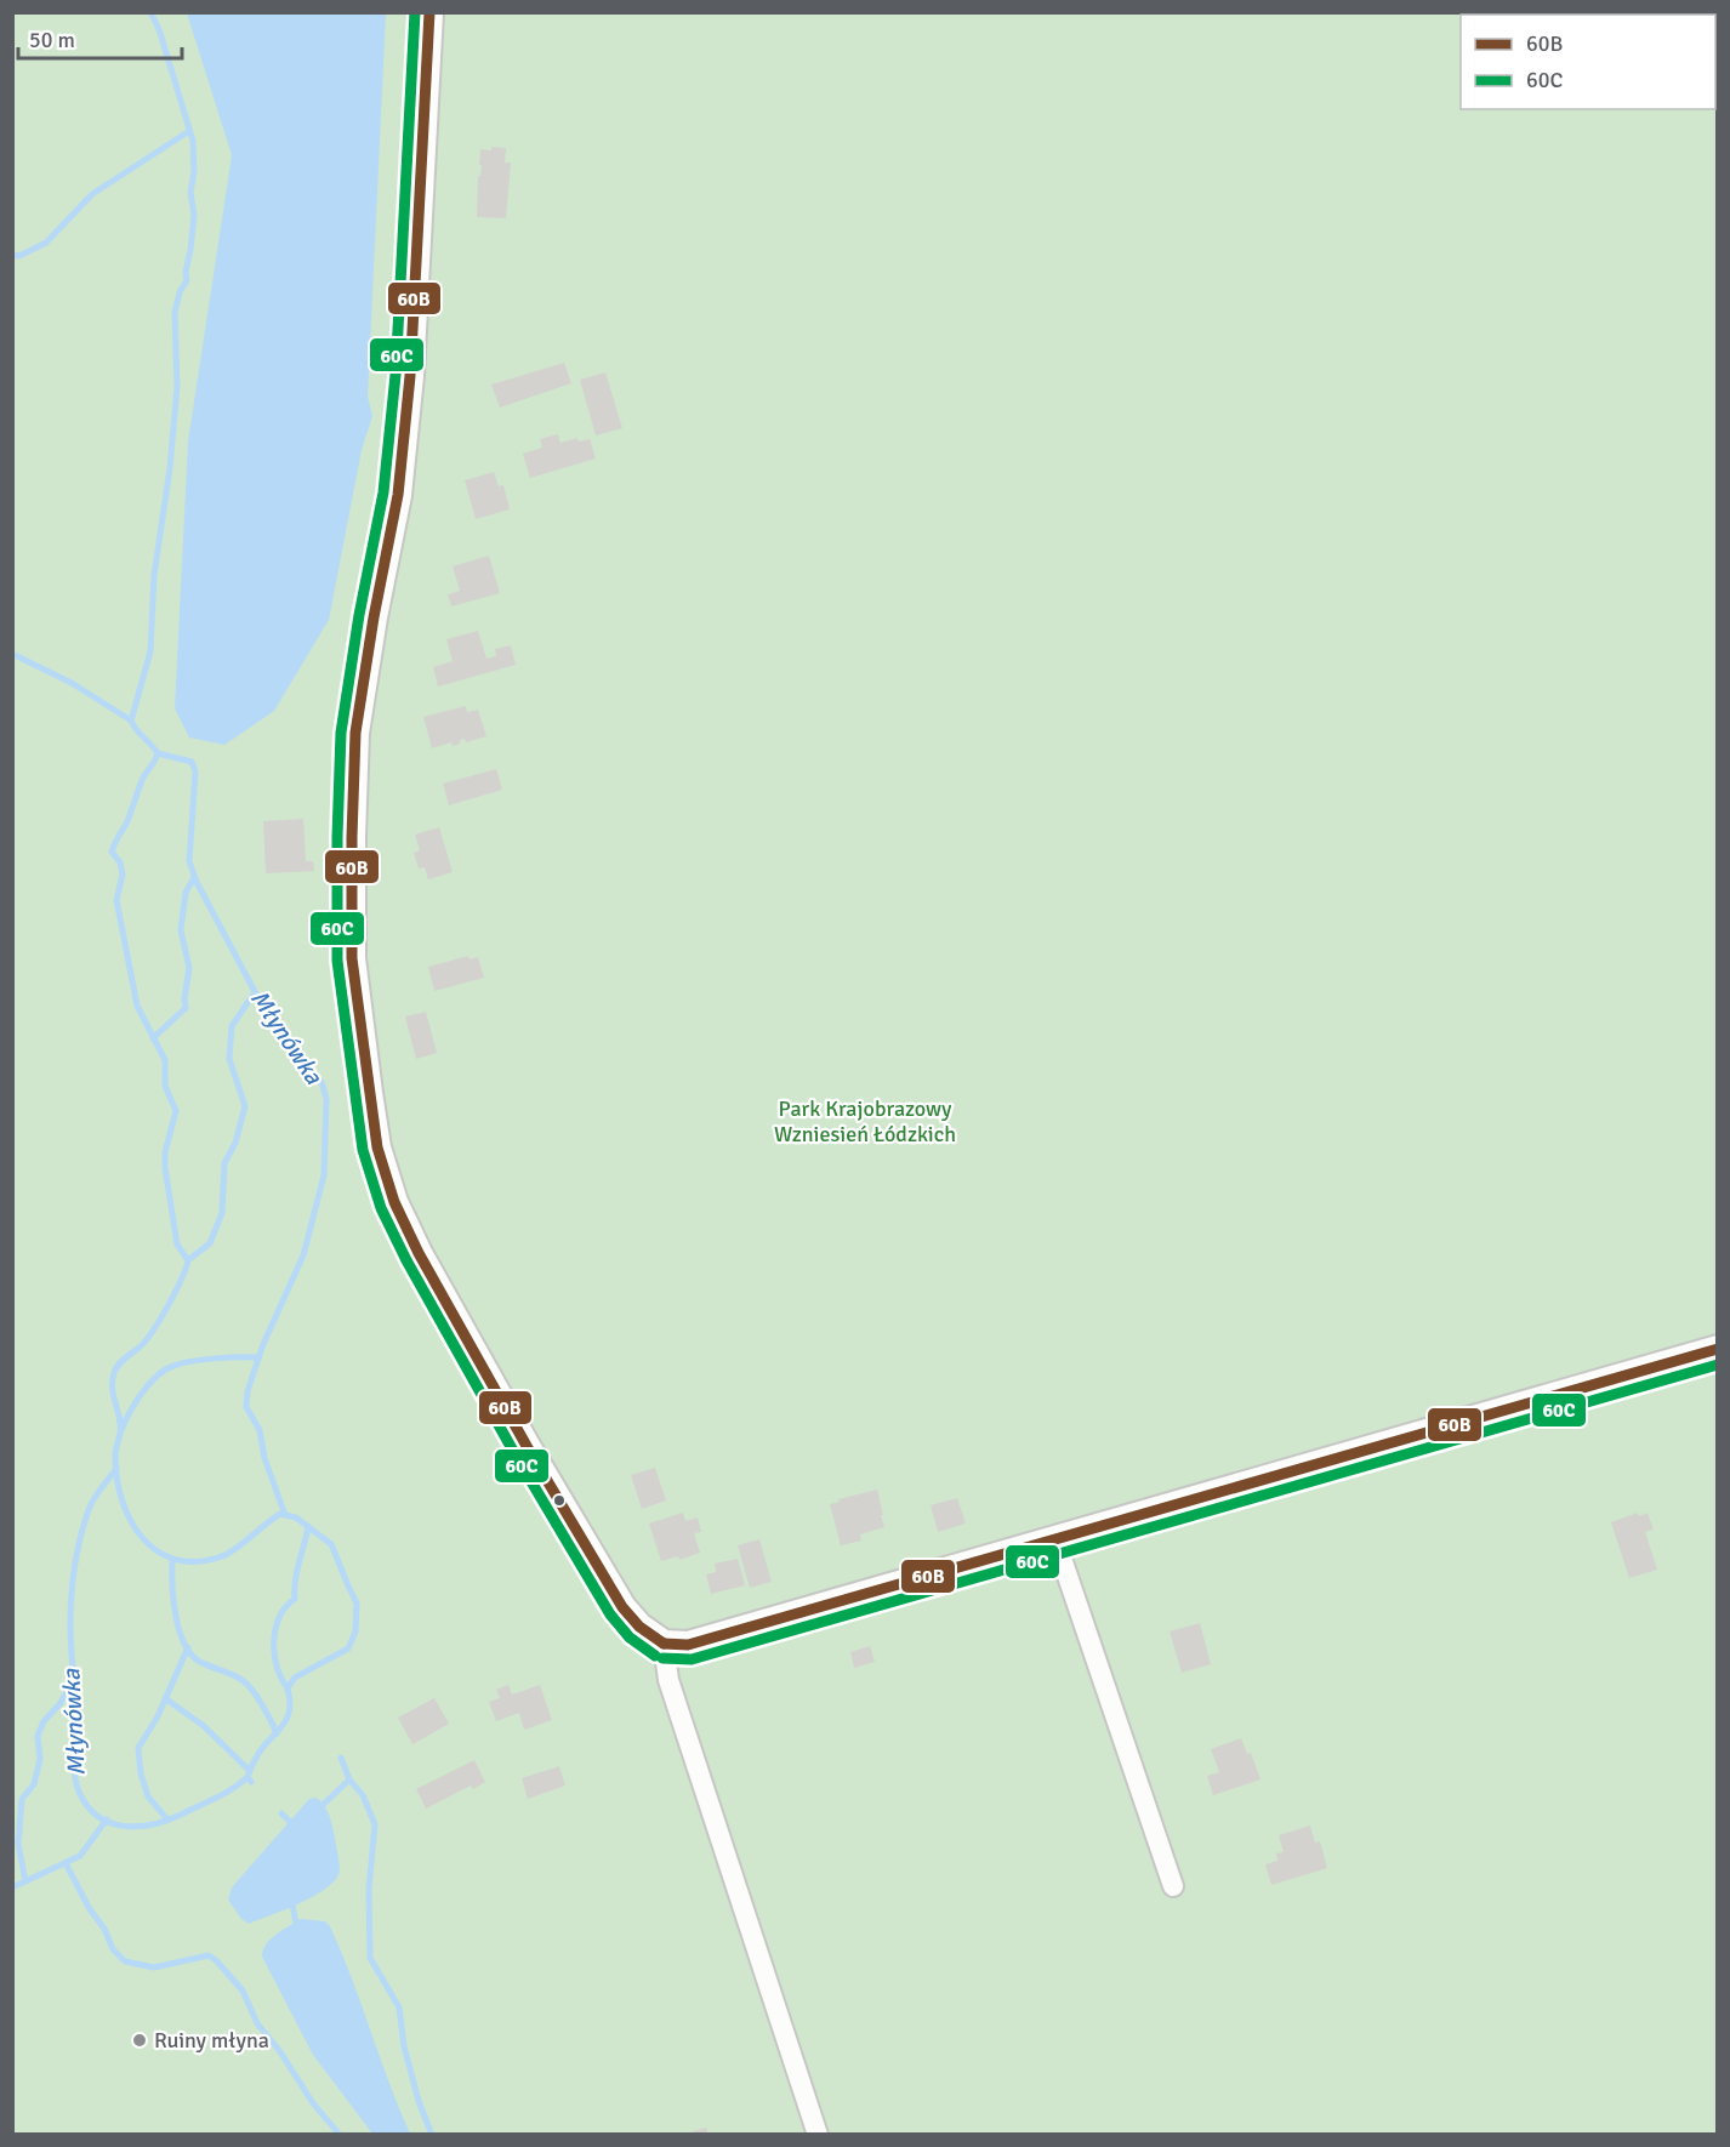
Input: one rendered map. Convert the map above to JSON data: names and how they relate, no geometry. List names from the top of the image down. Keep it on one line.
{"water":["Młynówka"],"parks":["Park Krajobrazowy Wzniesień Łódzkich"],"places":["Ruiny młyna"],"lines":["transit line 60B","transit line 60C"],"legend":["60B","60C"],"scale_bar":"50 m"}
